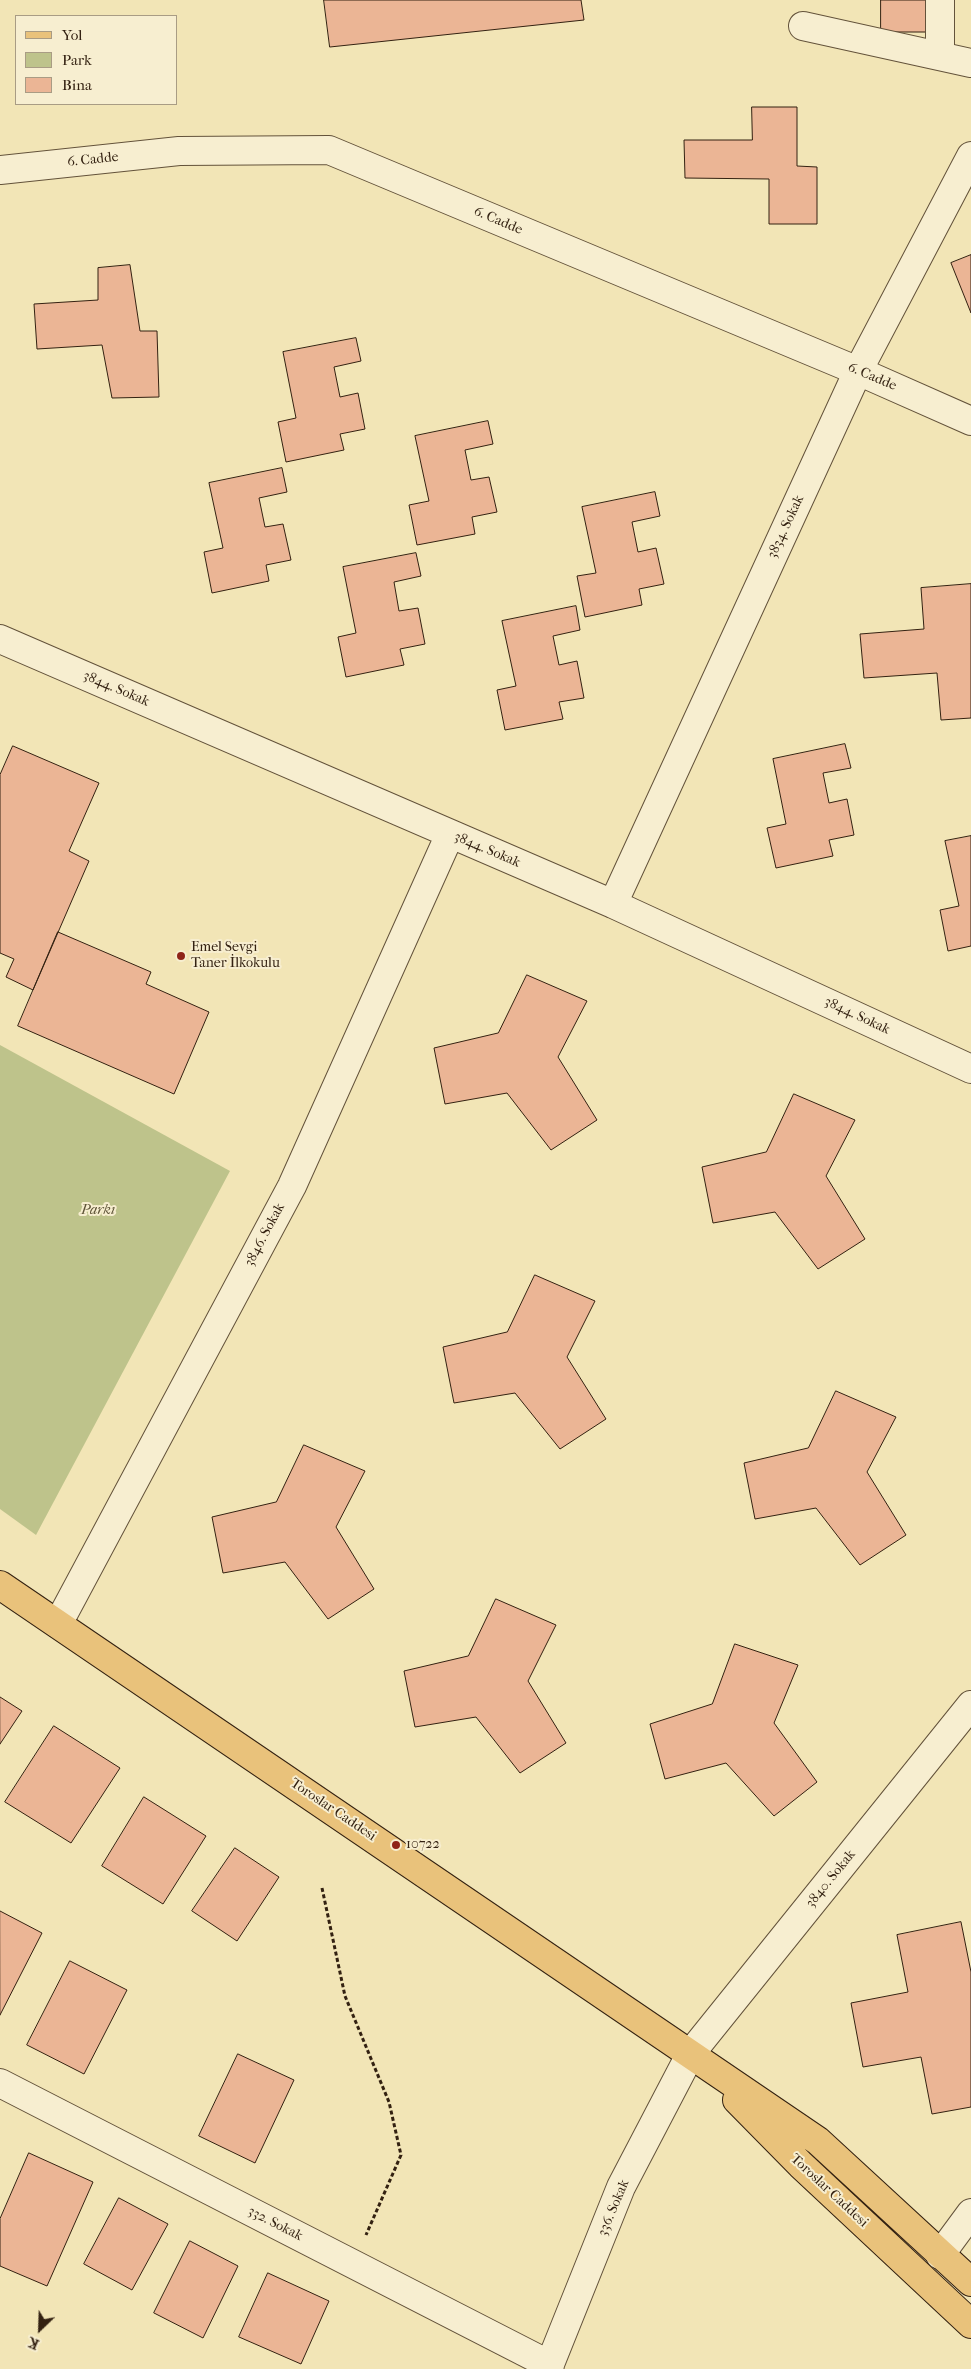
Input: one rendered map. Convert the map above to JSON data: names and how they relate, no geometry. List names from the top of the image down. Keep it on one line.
{"streets":{"main road":["Toroslar Caddesi"],"street":["6. Cadde","3834. Sokak","3844. Sokak","3846. Sokak","3840. Sokak","336. Sokak","332. Sokak"]},"crossings":[["6. Cadde","3834. Sokak"],["3834. Sokak","3844. Sokak"],["3844. Sokak","3846. Sokak"],["3846. Sokak","Toroslar Caddesi"],["Toroslar Caddesi","3840. Sokak"],["Toroslar Caddesi","336. Sokak"],["3840. Sokak","336. Sokak"],["336. Sokak","332. Sokak"]],"parks":["Parkı"],"places":["Emel Sevgi Taner İlkokulu","10722"],"legend":["Yol","Park","Bina"],"north":"bottom left"}
